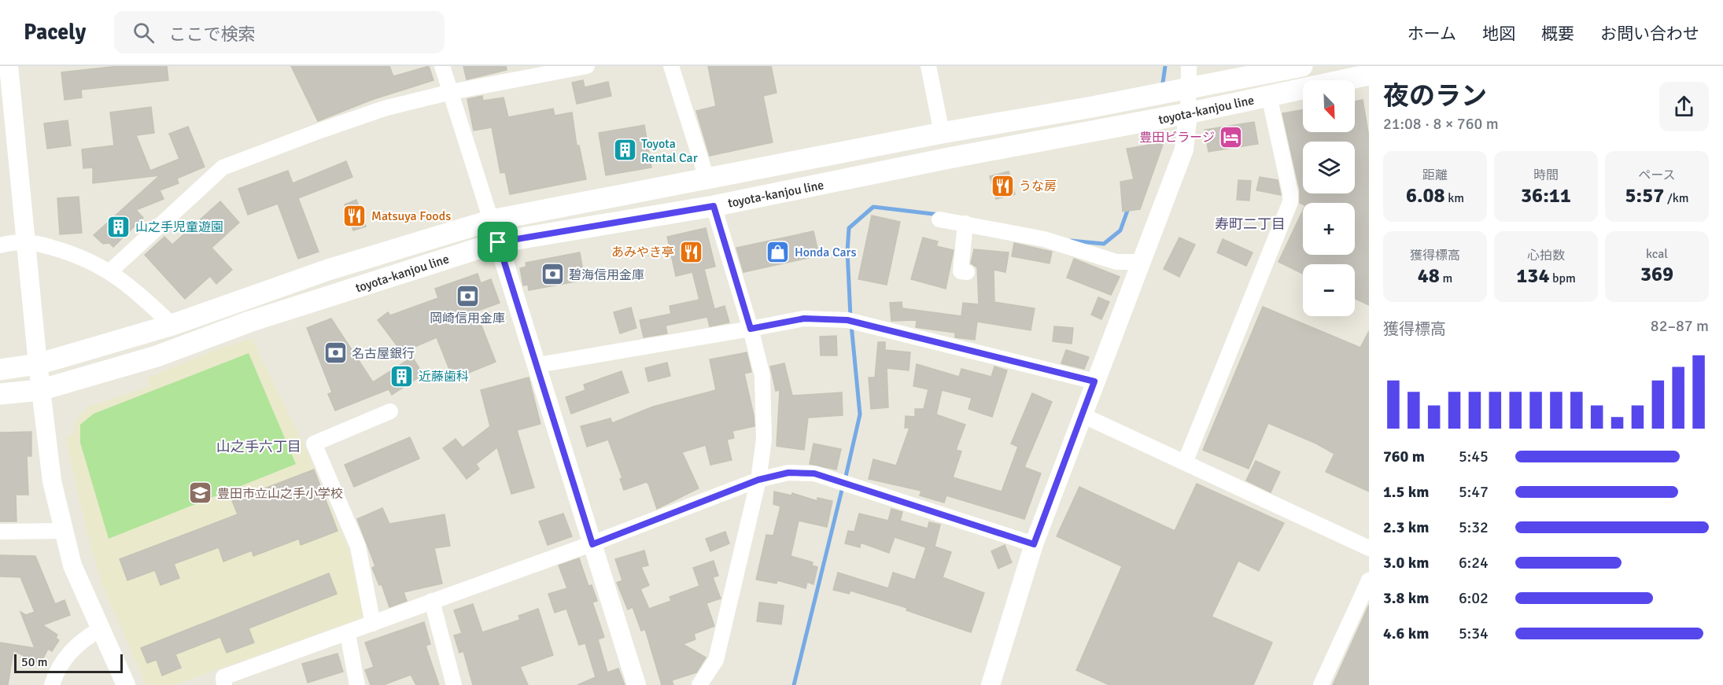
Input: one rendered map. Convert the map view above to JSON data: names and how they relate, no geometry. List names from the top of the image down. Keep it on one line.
{"streets":{"main road":["toyota-kanjou line"]},"districts":["寿町二丁目","山之手六丁目"],"places":{"hotel":["豊田ビラージ"],"building":["Toyota Rental Car","山之手児童遊園","近藤歯科"],"restaurant":["うな房","Matsuya Foods","あみやき亭"],"shop":["Honda Cars"],"bank":["碧海信用金庫","岡崎信用金庫","名古屋銀行"],"school or university":["豊田市立山之手小学校"]},"scale_bar":"50 m","north":"bottom right","page":{"header":"Pacely","search":"ここで検索","nav":["ホーム","地図","概要","お問い合わせ"],"heading":["夜のラン","21:08 · 8 × 760 m"],"map_buttons":["+","−"],"stats":[["距離","6.08 km"],["時間","36:11"],["ペース","5:57 /km"],["獲得標高","48 m"],["心拍数","134 bpm"],["kcal","369"]],"chart":["獲得標高","82–87 m"],"list":[{"name":"760 m","note":"5:45"},{"name":"1.5 km","note":"5:47"},{"name":"2.3 km","note":"5:32"},{"name":"3.0 km","note":"6:24"},{"name":"3.8 km","note":"6:02"},{"name":"4.6 km","note":"5:34"}],"scale":"50 m"}}
